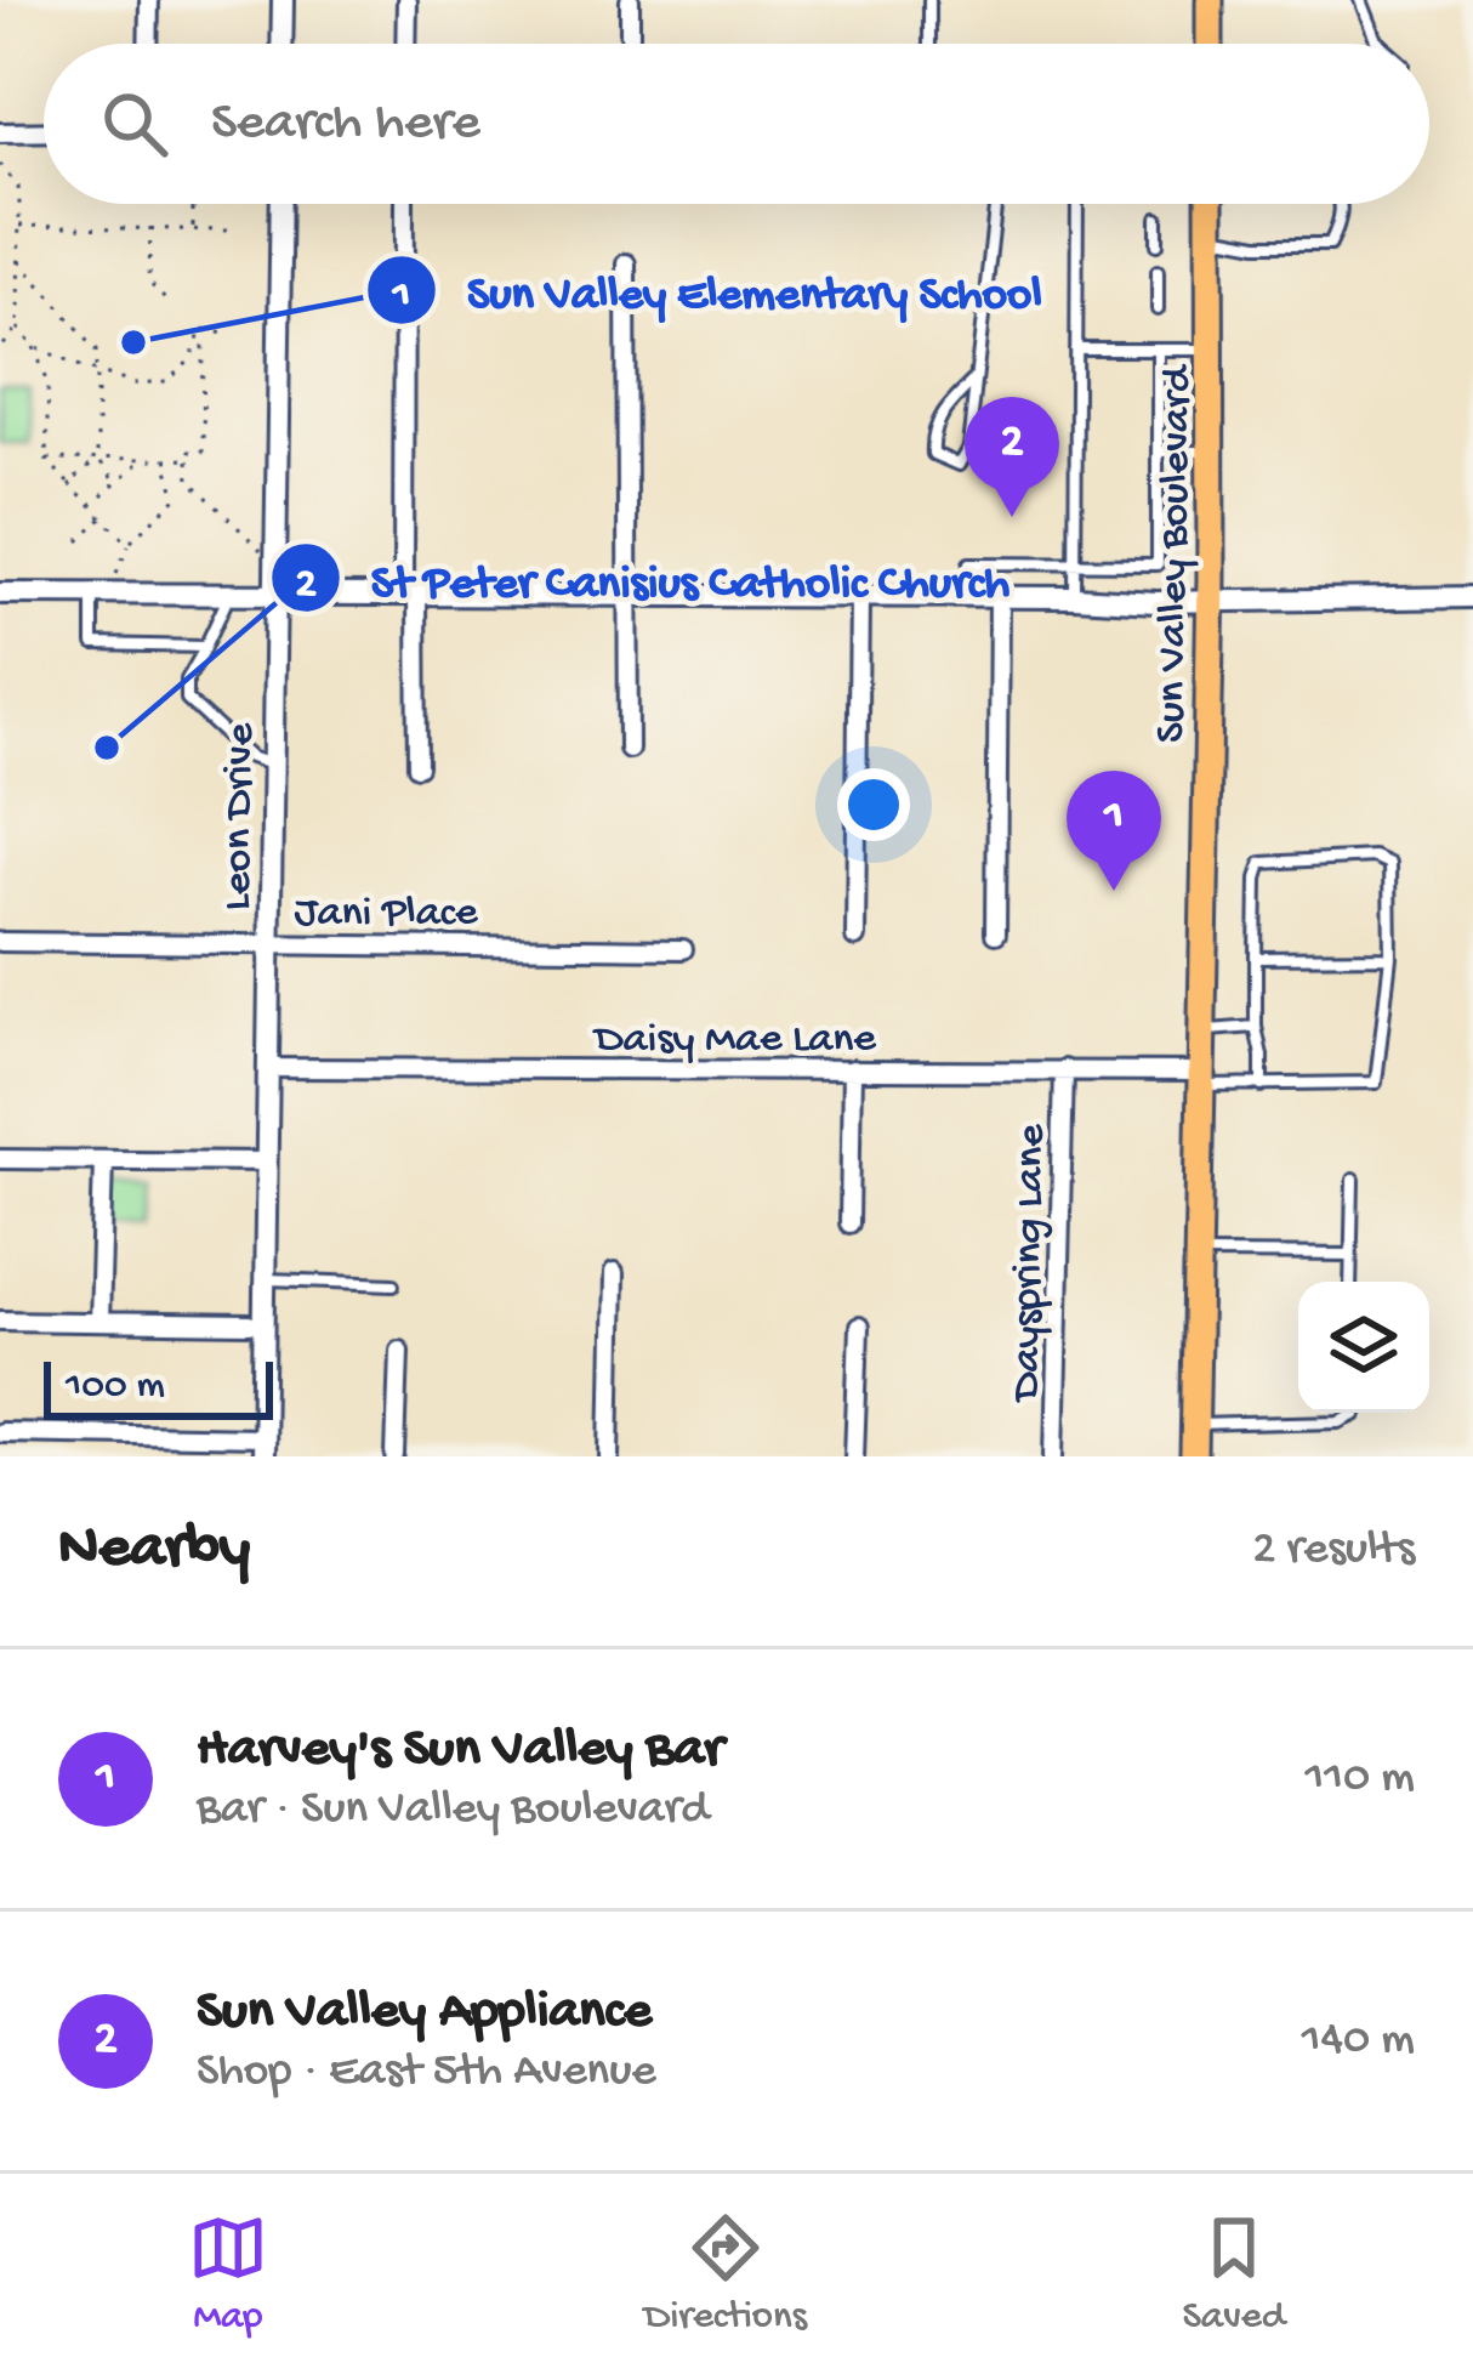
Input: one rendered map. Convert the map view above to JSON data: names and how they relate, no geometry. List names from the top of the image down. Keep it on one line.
{"streets":{"main road":["Sun Valley Boulevard"],"street":["Leon Drive","Jani Place","Daisy Mae Lane","Dayspring Lane"]},"crossings":[["Sun Valley Boulevard","Daisy Mae Lane"],["Leon Drive","Jani Place"],["Leon Drive","Daisy Mae Lane"],["Daisy Mae Lane","Dayspring Lane"]],"places":["Sun Valley Elementary School","St Peter Canisius Catholic Church"],"scale_bar":"100 m","page":{"search":"Search here","pins":["2","1"],"scale":"100 m","heading":["Nearby","2 results"],"list":[{"mark":"1","name":"Harvey's Sun Valley Bar","note":"Bar · Sun Valley Boulevard","value":"110 m"},{"mark":"2","name":"Sun Valley Appliance","note":"Shop · East 5th Avenue","value":"140 m"}],"nav":["Map","Directions","Saved"]}}
